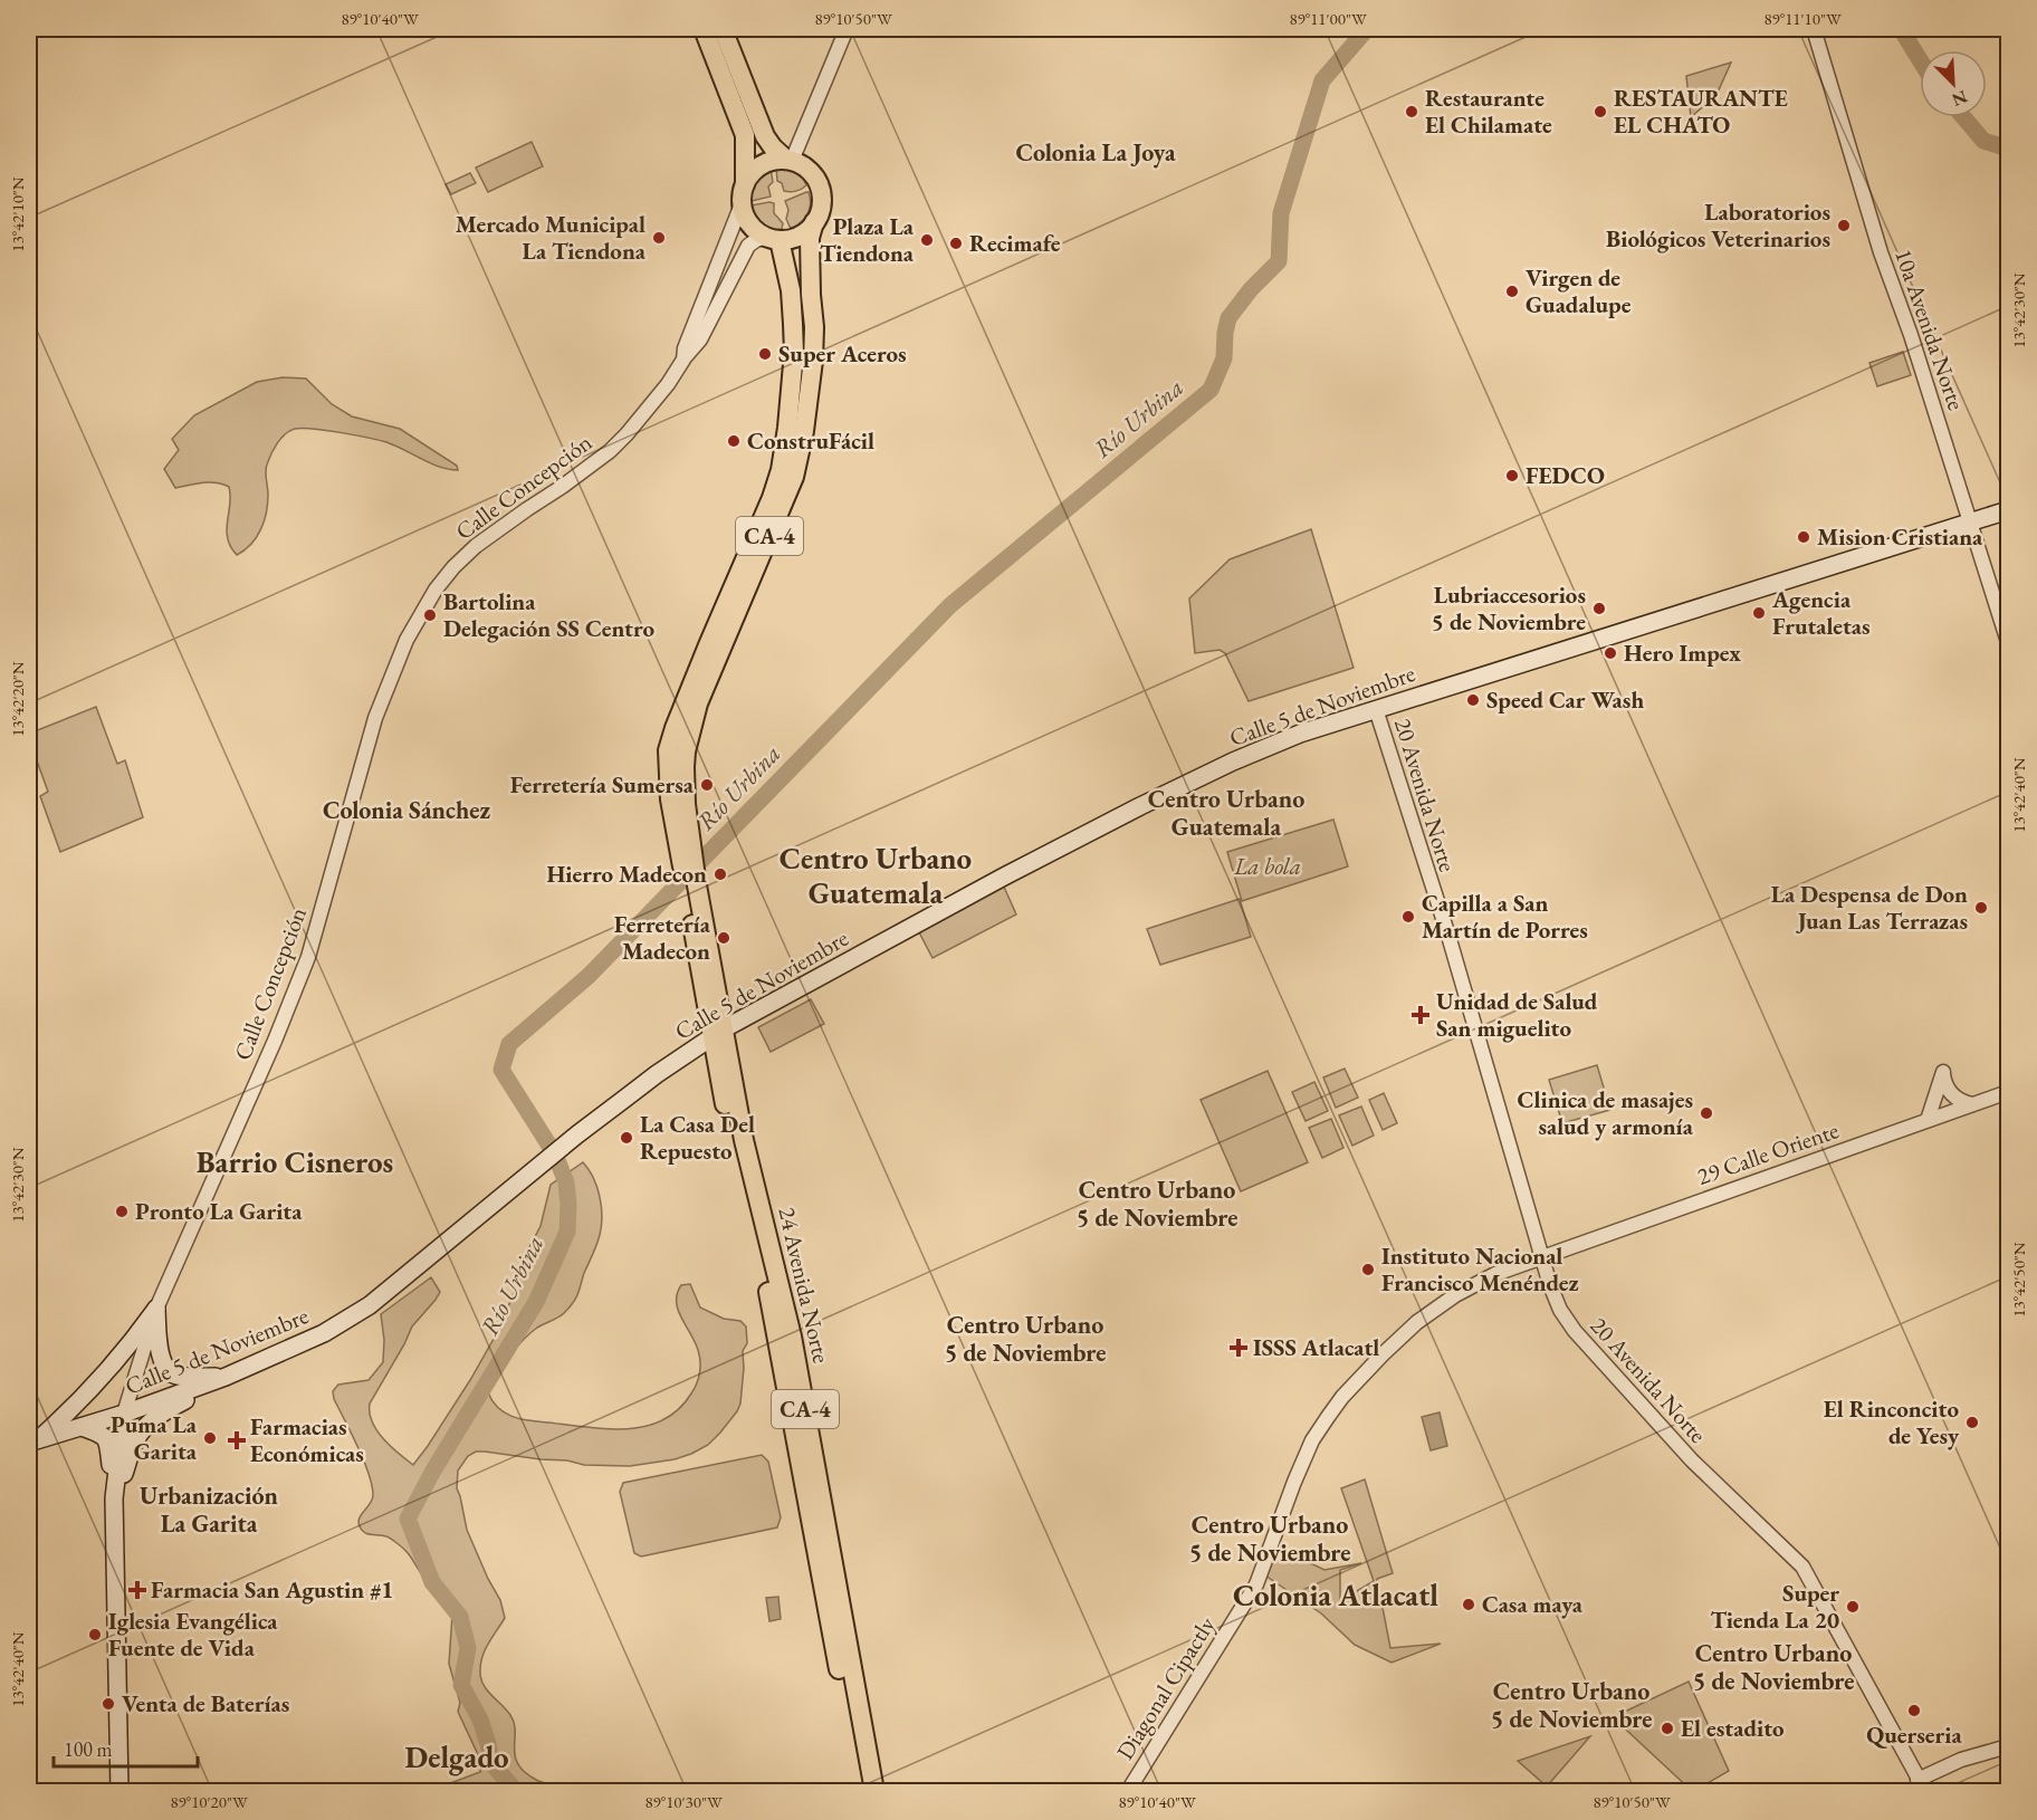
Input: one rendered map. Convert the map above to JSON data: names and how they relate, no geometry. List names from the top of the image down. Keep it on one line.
{"streets":{"main road":["CA-4","Calle 5 de Noviembre","24 Avenida Norte"],"street":["10a Avenida Norte","Calle Concepción","20 Avenida Norte","29 Calle Oriente","Diagonal Cipactly"]},"crossings":[["10a Avenida Norte","Calle 5 de Noviembre"],["Calle Concepción","CA-4"],["Calle Concepción","Calle 5 de Noviembre"],["CA-4","Calle 5 de Noviembre"],["CA-4","24 Avenida Norte"],["Calle 5 de Noviembre","20 Avenida Norte"],["Calle 5 de Noviembre","24 Avenida Norte"],["20 Avenida Norte","29 Calle Oriente"],["20 Avenida Norte","Diagonal Cipactly"],["29 Calle Oriente","Diagonal Cipactly"]],"districts":["Colonia La Joya","Centro Urbano Guatemala","Colonia Sánchez","Centro Urbano Guatemala","Barrio Cisneros","Centro Urbano 5 de Noviembre","Centro Urbano 5 de Noviembre","Urbanización La Garita","Centro Urbano 5 de Noviembre","Colonia Atlacatl","Centro Urbano 5 de Noviembre","Centro Urbano 5 de Noviembre","Delgado"],"water":["Río Urbina"],"parks":["La bola"],"places":{"other":["Restaurante El Chilamate","RESTAURANTE EL CHATO","Laboratorios Biológicos Veterinarios","Mercado Municipal La Tiendona","Plaza La Tiendona","Recimafe","Virgen de Guadalupe","Super Aceros","ConstruFácil","FEDCO","Mision Cristiana","Lubriaccesorios 5 de Noviembre","Agencia Frutaletas","Bartolina Delegación SS Centro","Hero Impex","Speed Car Wash","Ferretería Sumersa","Hierro Madecon","La Despensa de Don Juan Las Terrazas","Capilla a San Martín de Porres","Ferretería Madecon","Clinica de masajes salud y armonía","La Casa Del Repuesto","Pronto La Garita","Instituto Nacional Francisco Menéndez","El Rinconcito de Yesy","Puma La Garita","Casa maya","Super Tienda La 20","Iglesia Evangélica Fuente de Vida","Venta de Baterías","Querseria","El estadito"],"health":["Unidad de Salud San miguelito","ISSS Atlacatl","Farmacias Económicas","Farmacia San Agustin #1"]},"scale_bar":"100 m","north":"bottom right","coordinates":["89°10'40\"W","89°10'50\"W","89°11'00\"W","89°11'10\"W","13°42'10\"N","13°42'30\"N","13°42'20\"N","13°42'40\"N","13°42'50\"N","89°10'20\"W","89°10'30\"W"]}
